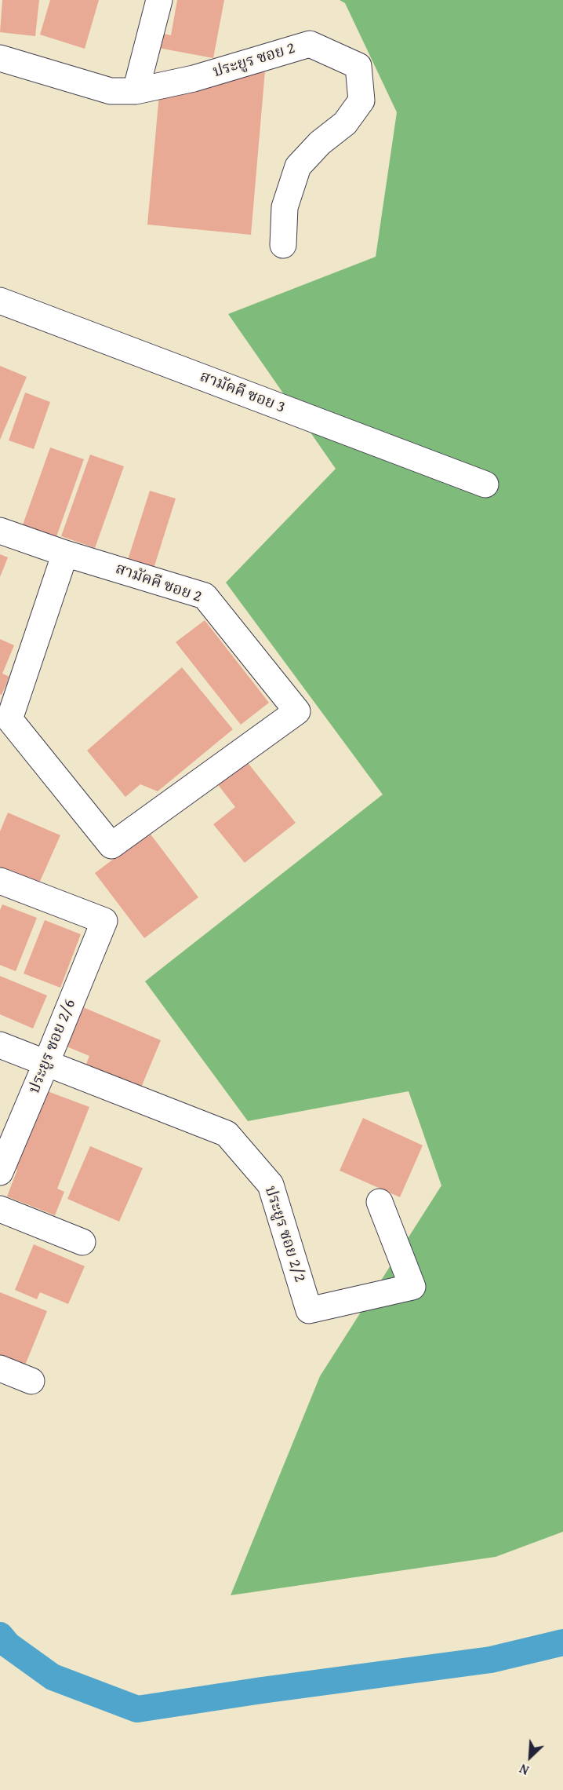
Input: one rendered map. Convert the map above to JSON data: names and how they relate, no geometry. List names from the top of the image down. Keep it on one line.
{"streets":{"street":["ประยูร ซอย 2","สามัคคี ซอย 3","สามัคคี ซอย 2","ประยูร ซอย 2/6","ประยูร ซอย 2/2"]},"crossings":[["ประยูร ซอย 2/6","ประยูร ซอย 2/2"]],"north":"bottom left"}
